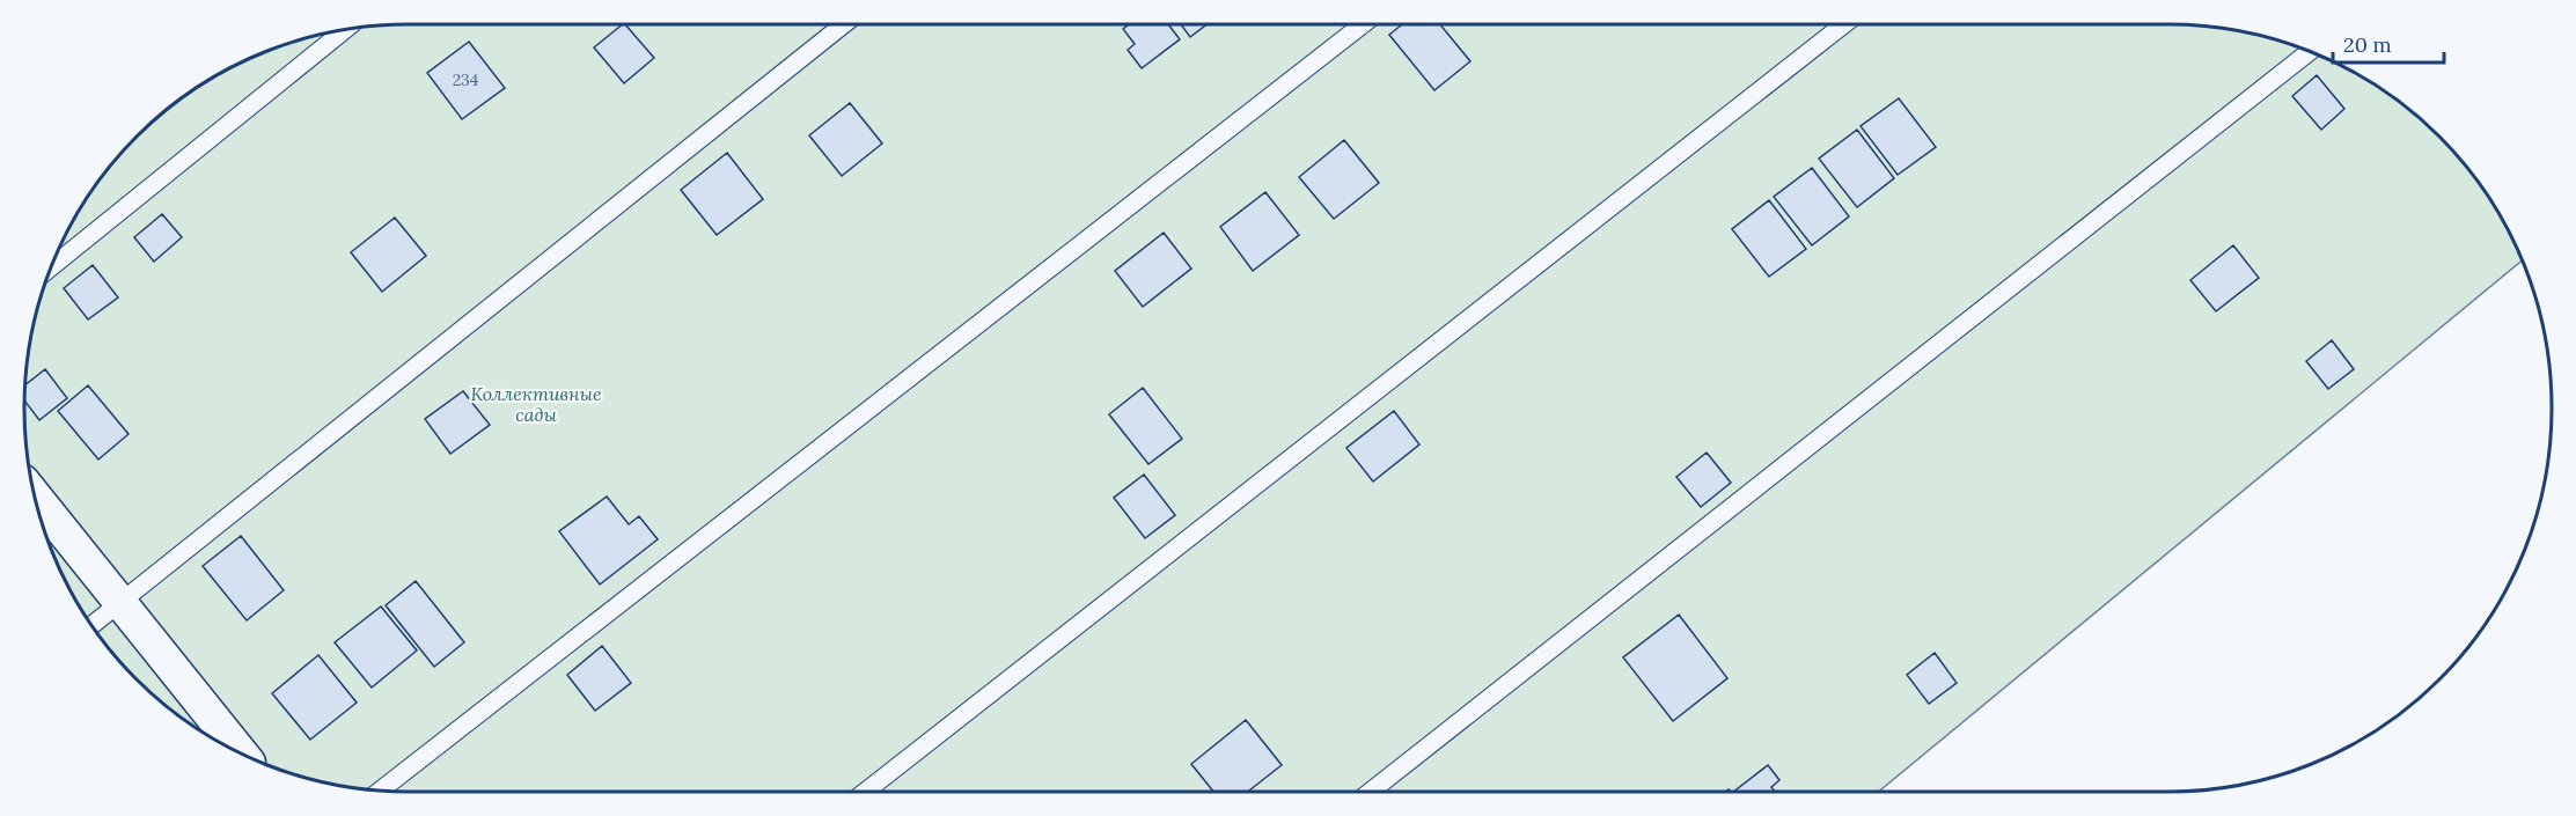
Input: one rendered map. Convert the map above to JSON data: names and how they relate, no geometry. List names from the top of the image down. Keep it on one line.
{"parks":["Коллективные сады"],"house_numbers":["234"],"scale_bar":"20 m"}
